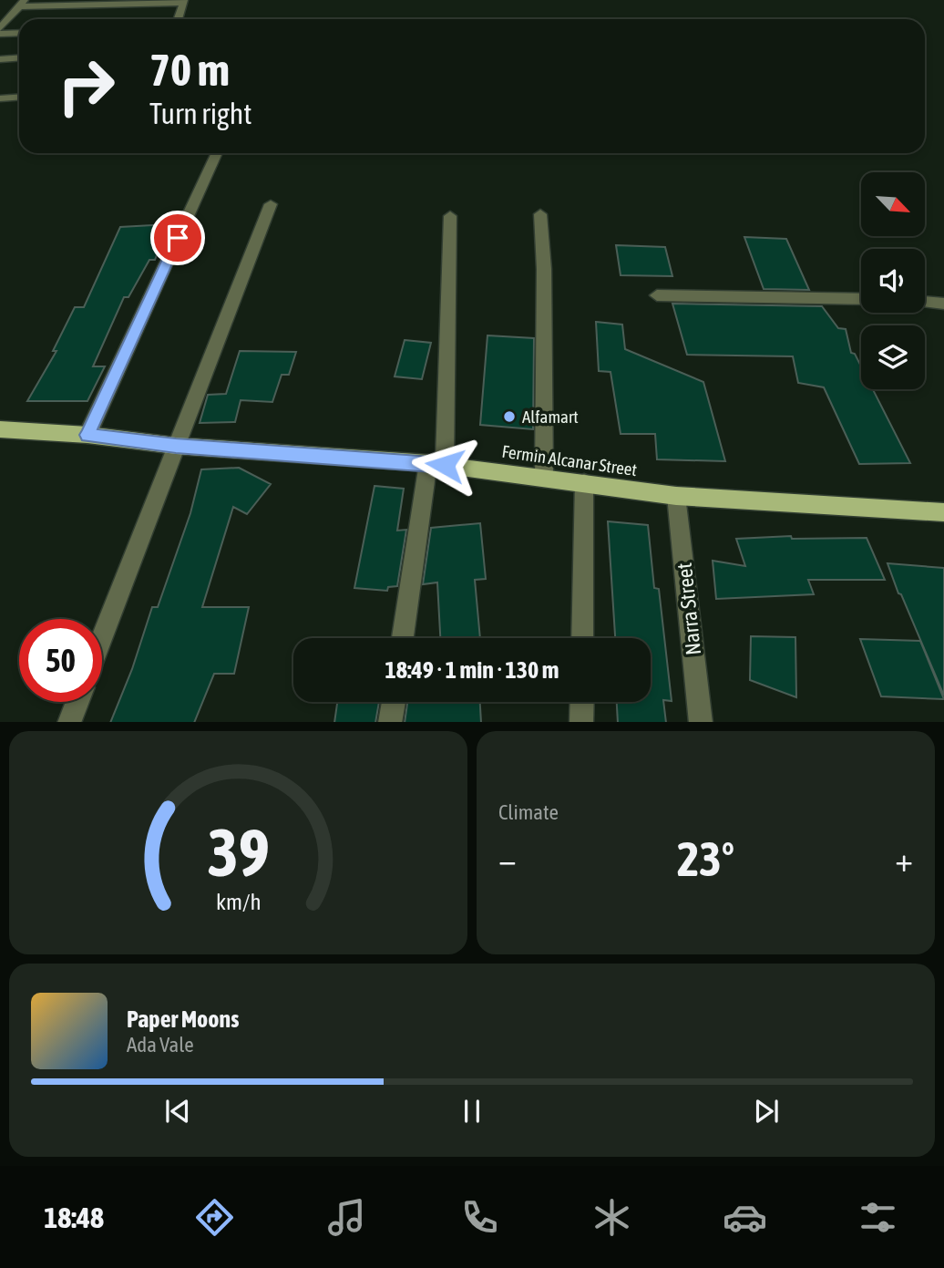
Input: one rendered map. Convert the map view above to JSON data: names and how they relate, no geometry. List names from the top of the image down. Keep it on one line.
{"streets":{"main road":["Fermin Alcanar Street"],"street":["Narra Street"]},"crossings":[["Fermin Alcanar Street","Narra Street"]],"places":["Alfamart"],"north":"bottom right","page":{"turn":["70 m","Turn right"],"limit":"50","trip":"18:49 · 1 min · 130 m","tile":"Climate","heat":["−","23°","+"],"song":["Paper Moons","Ada Vale"],"tabs":"18:48","gauge":["39","km/h"]}}
